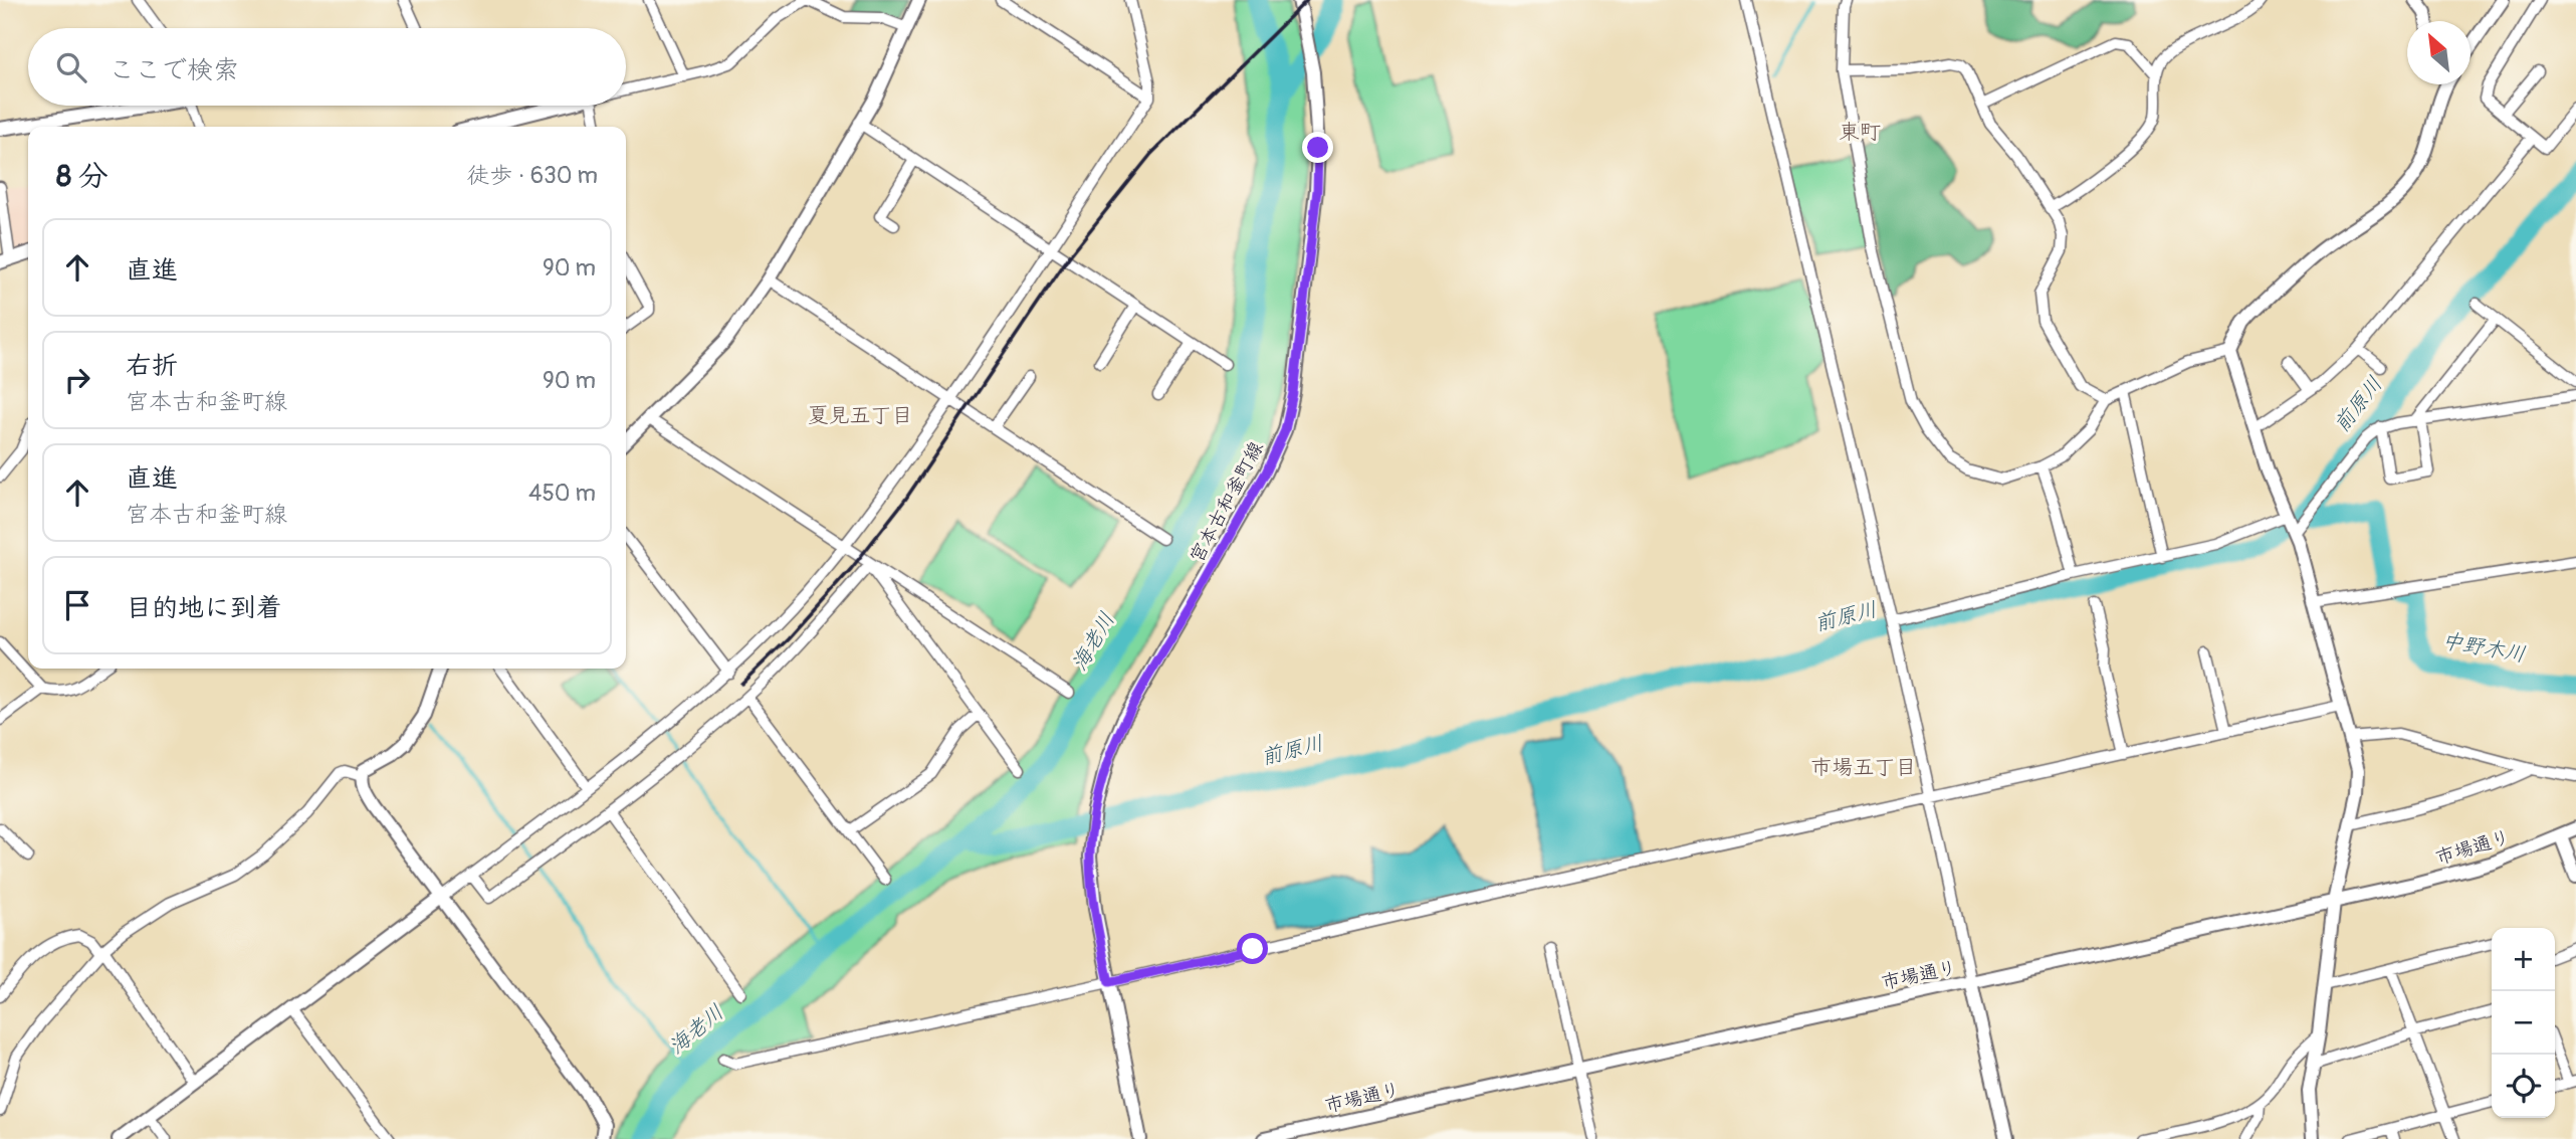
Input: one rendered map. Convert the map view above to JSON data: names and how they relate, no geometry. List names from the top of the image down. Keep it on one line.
{"streets":{"street":["宮本古和釜町線","市場通り"]},"districts":["東町","夏見五丁目","市場五丁目"],"water":["前原川","海老川","中野木川"],"north":"top left","page":{"search":"ここで検索","heading":["8 分","徒歩 · 630 m"],"list":[["直進","90 m"],["右折","宮本古和釜町線","90 m"],["直進","宮本古和釜町線","450 m"],"目的地に到着"],"map_buttons":["+","−"]}}
